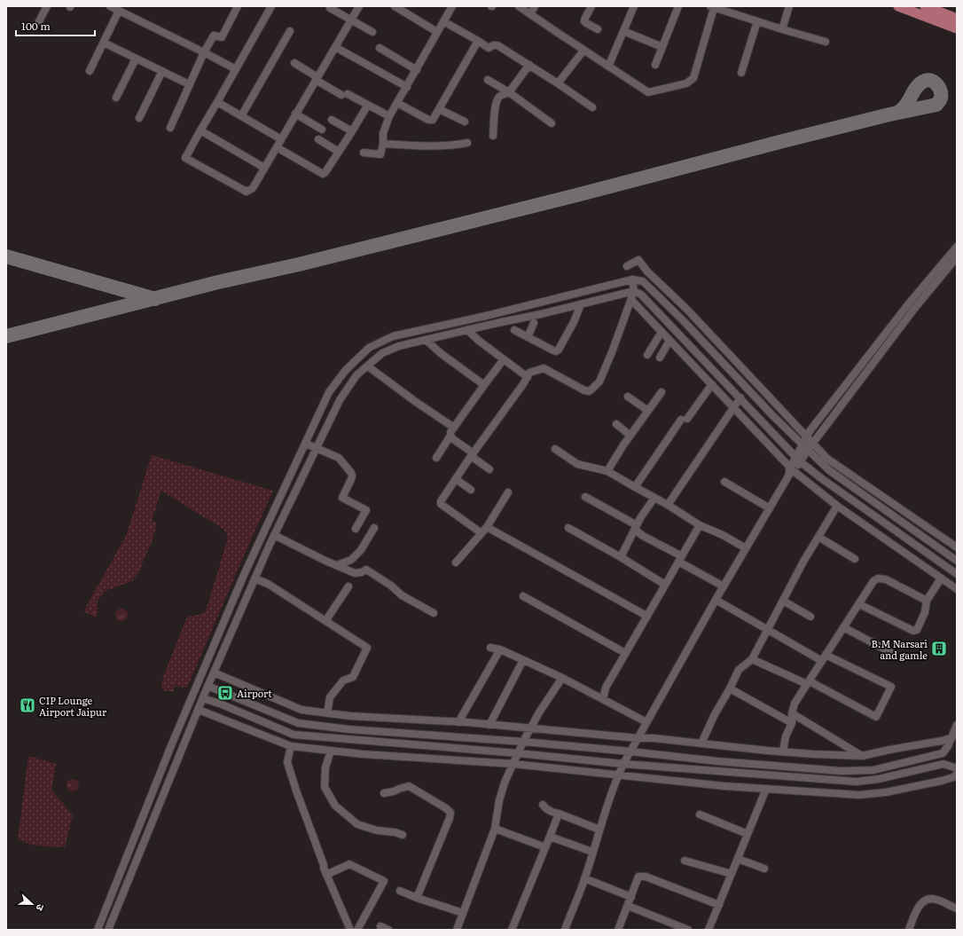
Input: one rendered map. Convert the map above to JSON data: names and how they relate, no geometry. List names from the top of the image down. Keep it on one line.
{"places":{"building":["B.M Narsari and gamle"],"bus stop":["Airport"],"restaurant":["CIP Lounge Airport Jaipur"]},"scale_bar":"100 m","north":"right"}
